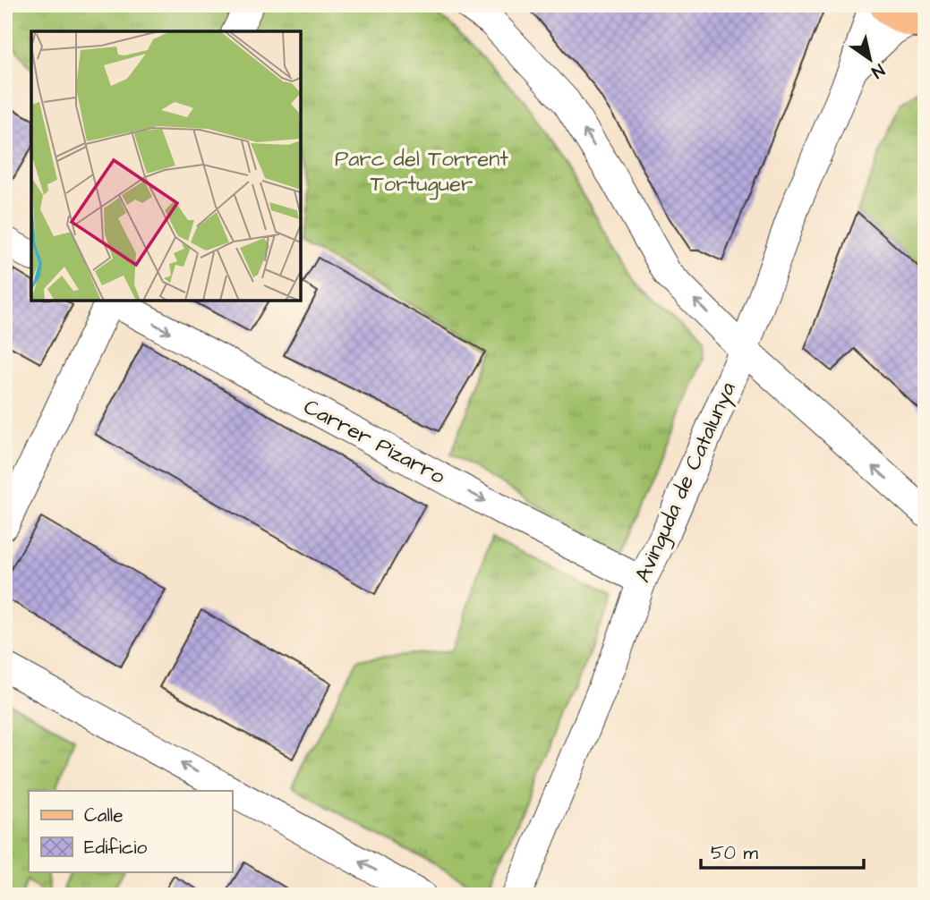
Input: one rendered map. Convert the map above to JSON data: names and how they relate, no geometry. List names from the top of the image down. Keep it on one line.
{"streets":{"street":["Carrer Pizarro","Avinguda de Catalunya"]},"crossings":[["Carrer Pizarro","Avinguda de Catalunya"]],"one_way":["Carrer Pizarro"],"parks":["Parc del Torrent Tortuguer"],"legend":["Calle","Edificio"],"scale_bar":"50 m","north":"bottom right"}
